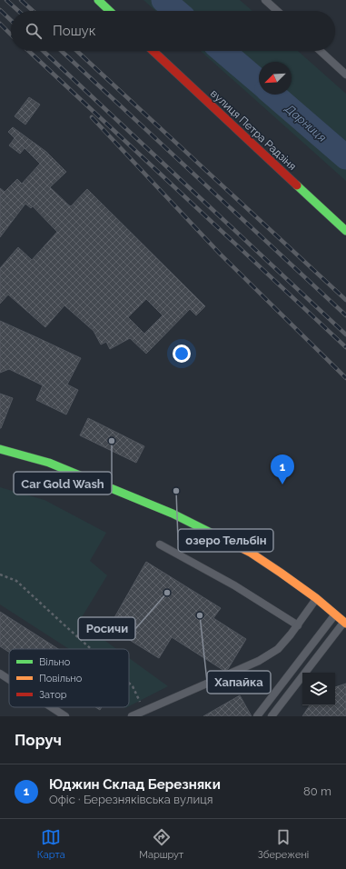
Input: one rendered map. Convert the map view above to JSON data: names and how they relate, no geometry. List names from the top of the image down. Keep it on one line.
{"streets":{"street":["вулиця Петра Радзіня"]},"water":["Дарниця"],"places":["Car Gold Wash","озеро Тельбін","Росичи","Хапайка"],"legend":["Вільно","Повільно","Затор"],"north":"bottom left","page":{"search":"Пошук","pins":"1","heading":"Поруч","list":[{"mark":"1","name":"Юджин Склад Березняки","note":"Офіс · Березняківська вулиця","value":"80 m"}],"nav":["Карта","Маршрут","Збережені"]}}
